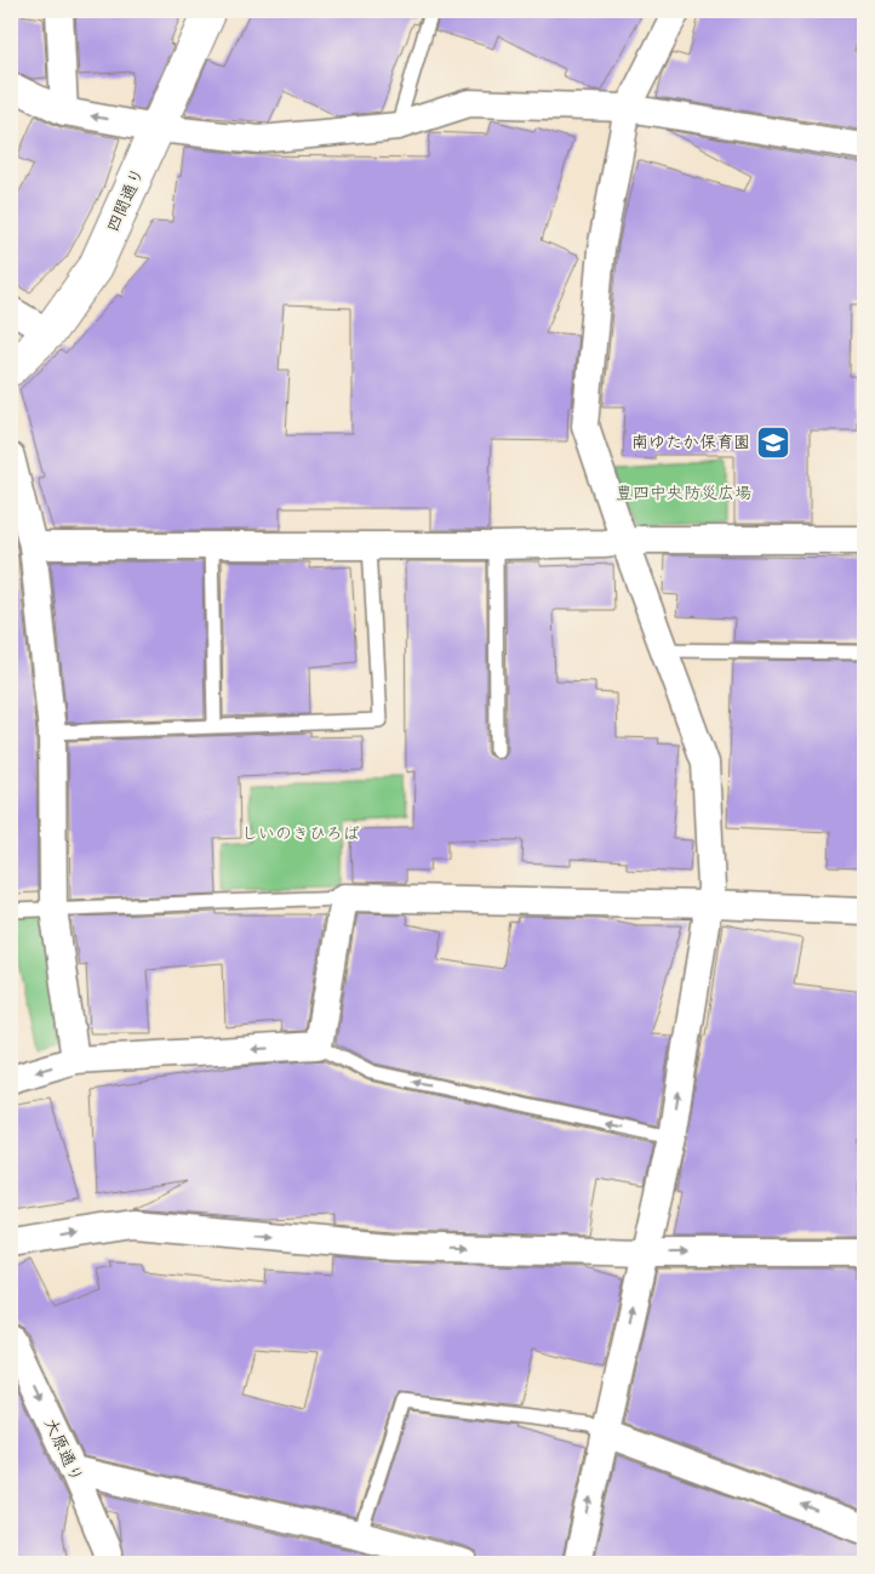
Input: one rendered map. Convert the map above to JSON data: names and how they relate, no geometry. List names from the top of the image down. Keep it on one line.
{"streets":{"street":["四間通り","大原通り"]},"one_way":["大原通り"],"parks":["豊四中央防災広場","しいのきひろば"],"places":{"school or university":["南ゆたか保育園"]}}
